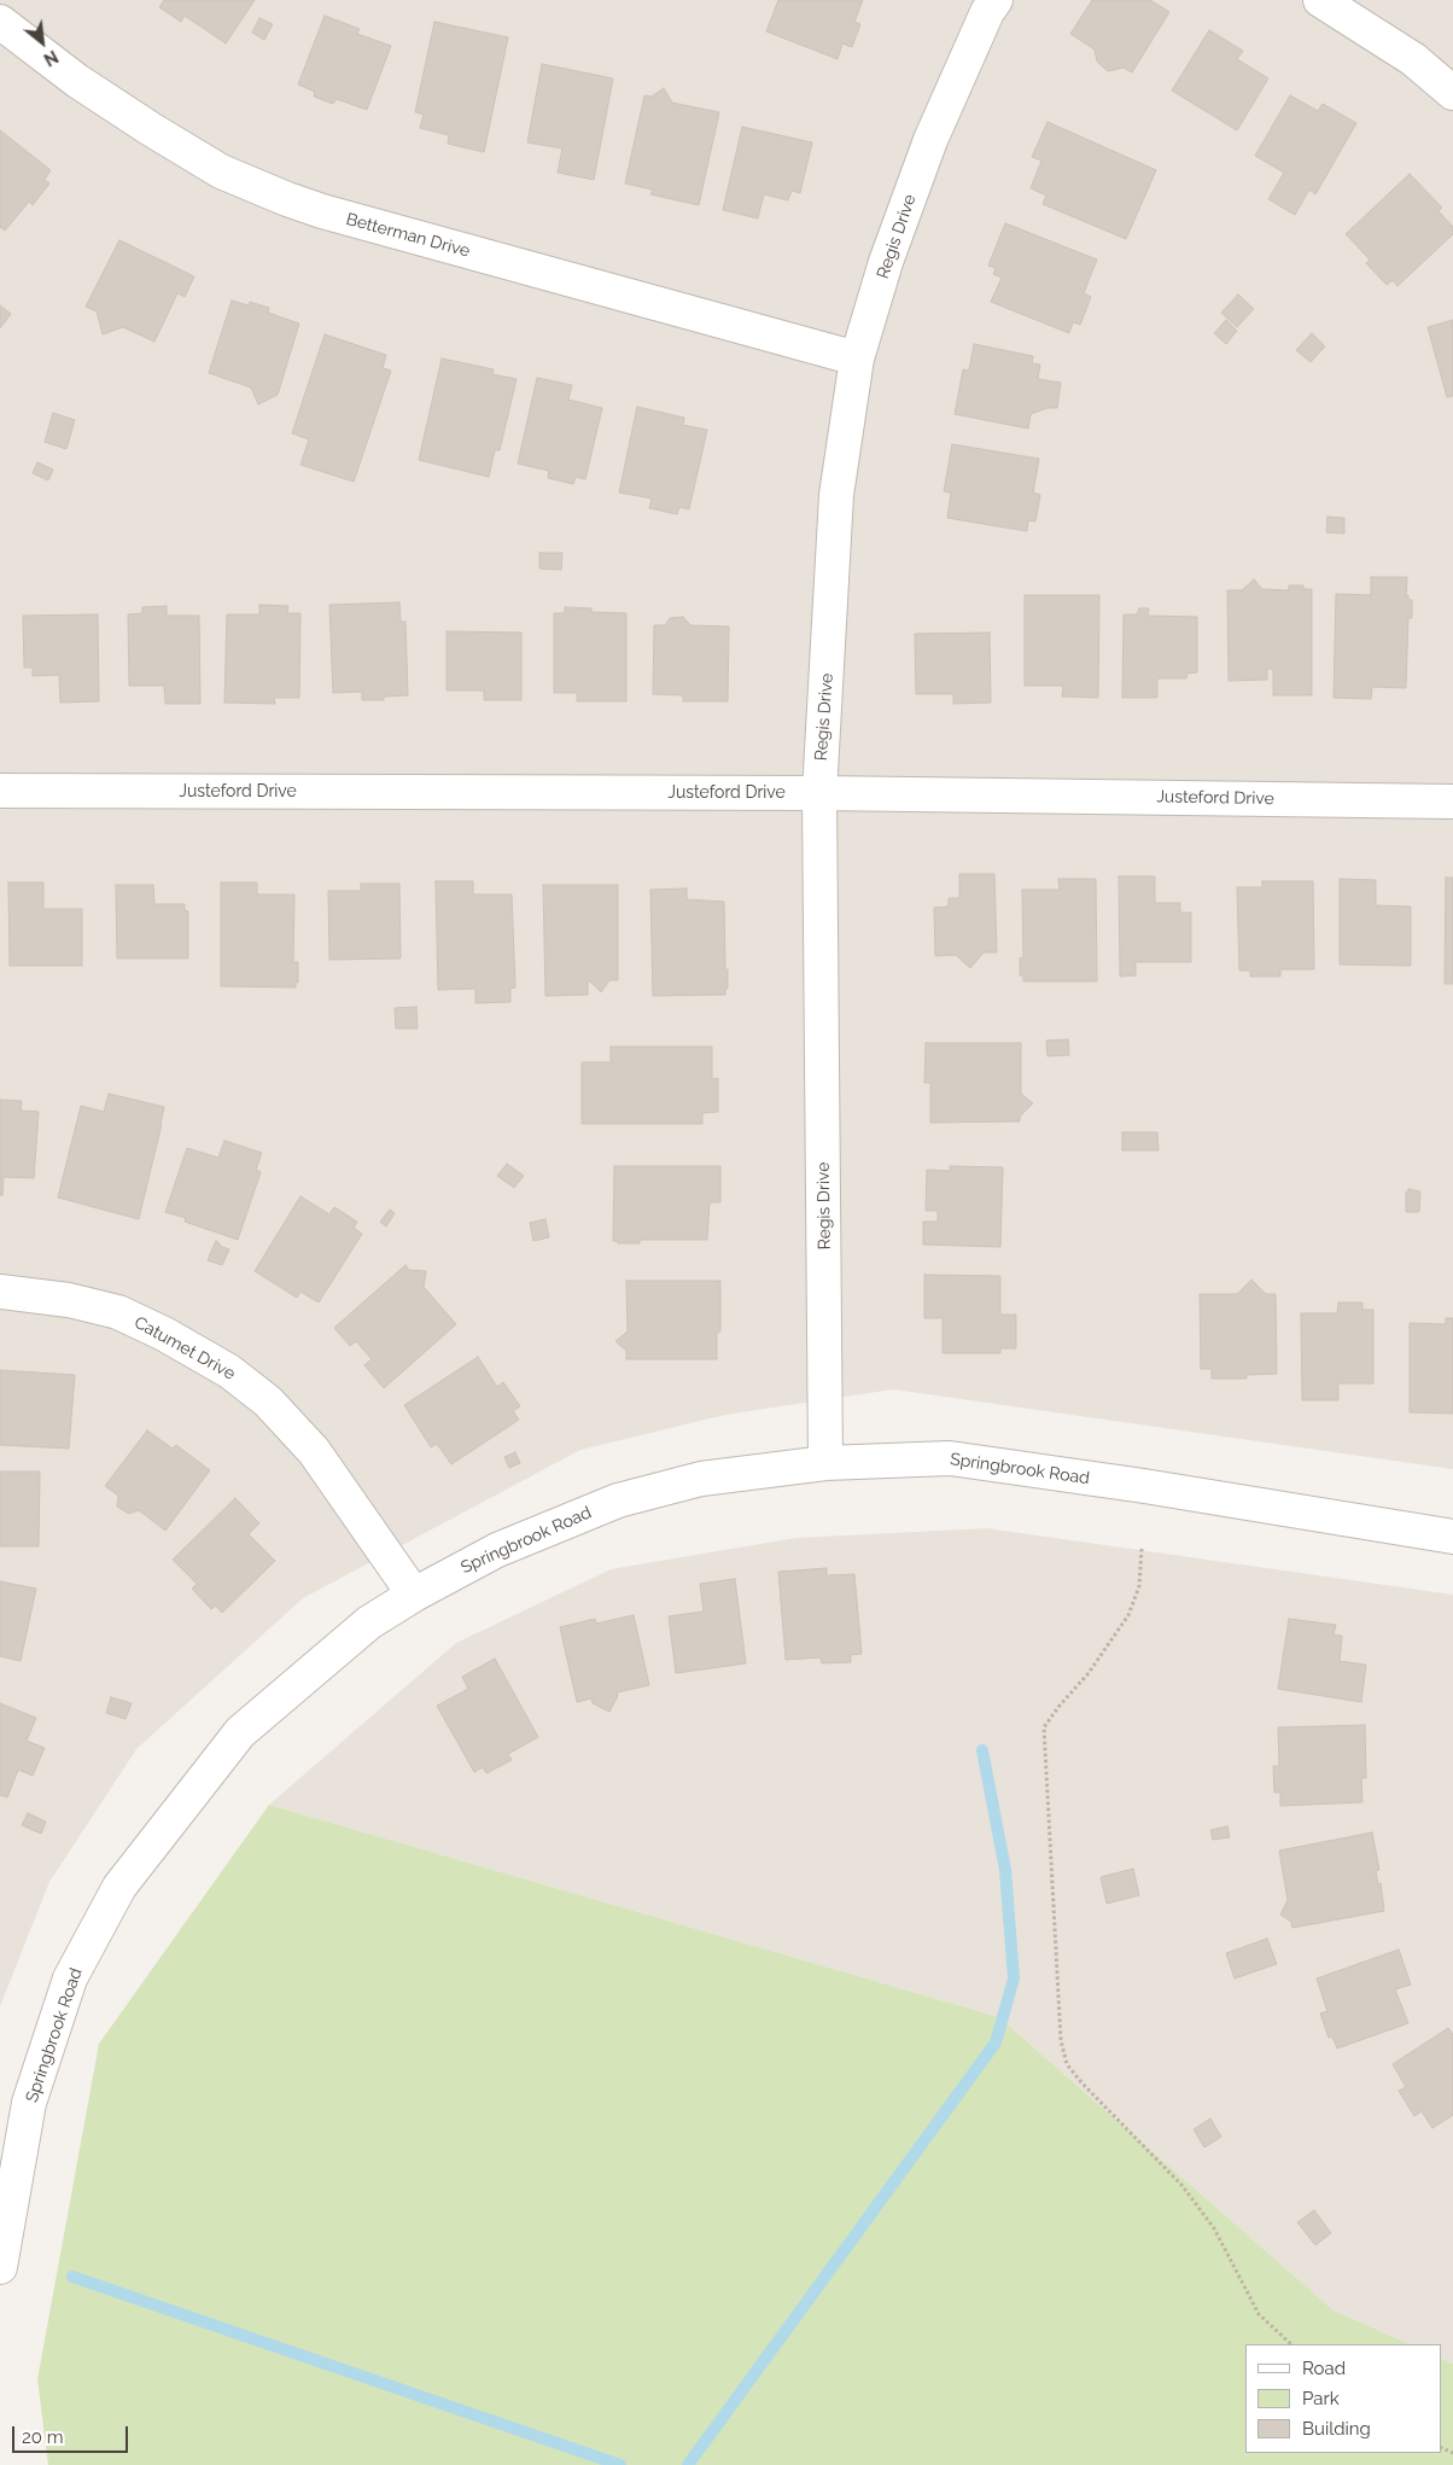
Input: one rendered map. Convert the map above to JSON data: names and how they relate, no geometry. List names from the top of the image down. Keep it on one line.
{"streets":{"street":["Betterman Drive","Regis Drive","Justeford Drive","Catumet Drive","Springbrook Road"]},"crossings":[["Betterman Drive","Regis Drive"],["Regis Drive","Justeford Drive"],["Regis Drive","Springbrook Road"],["Catumet Drive","Springbrook Road"]],"legend":["Road","Park","Building"],"scale_bar":"20 m","north":"bottom right"}
